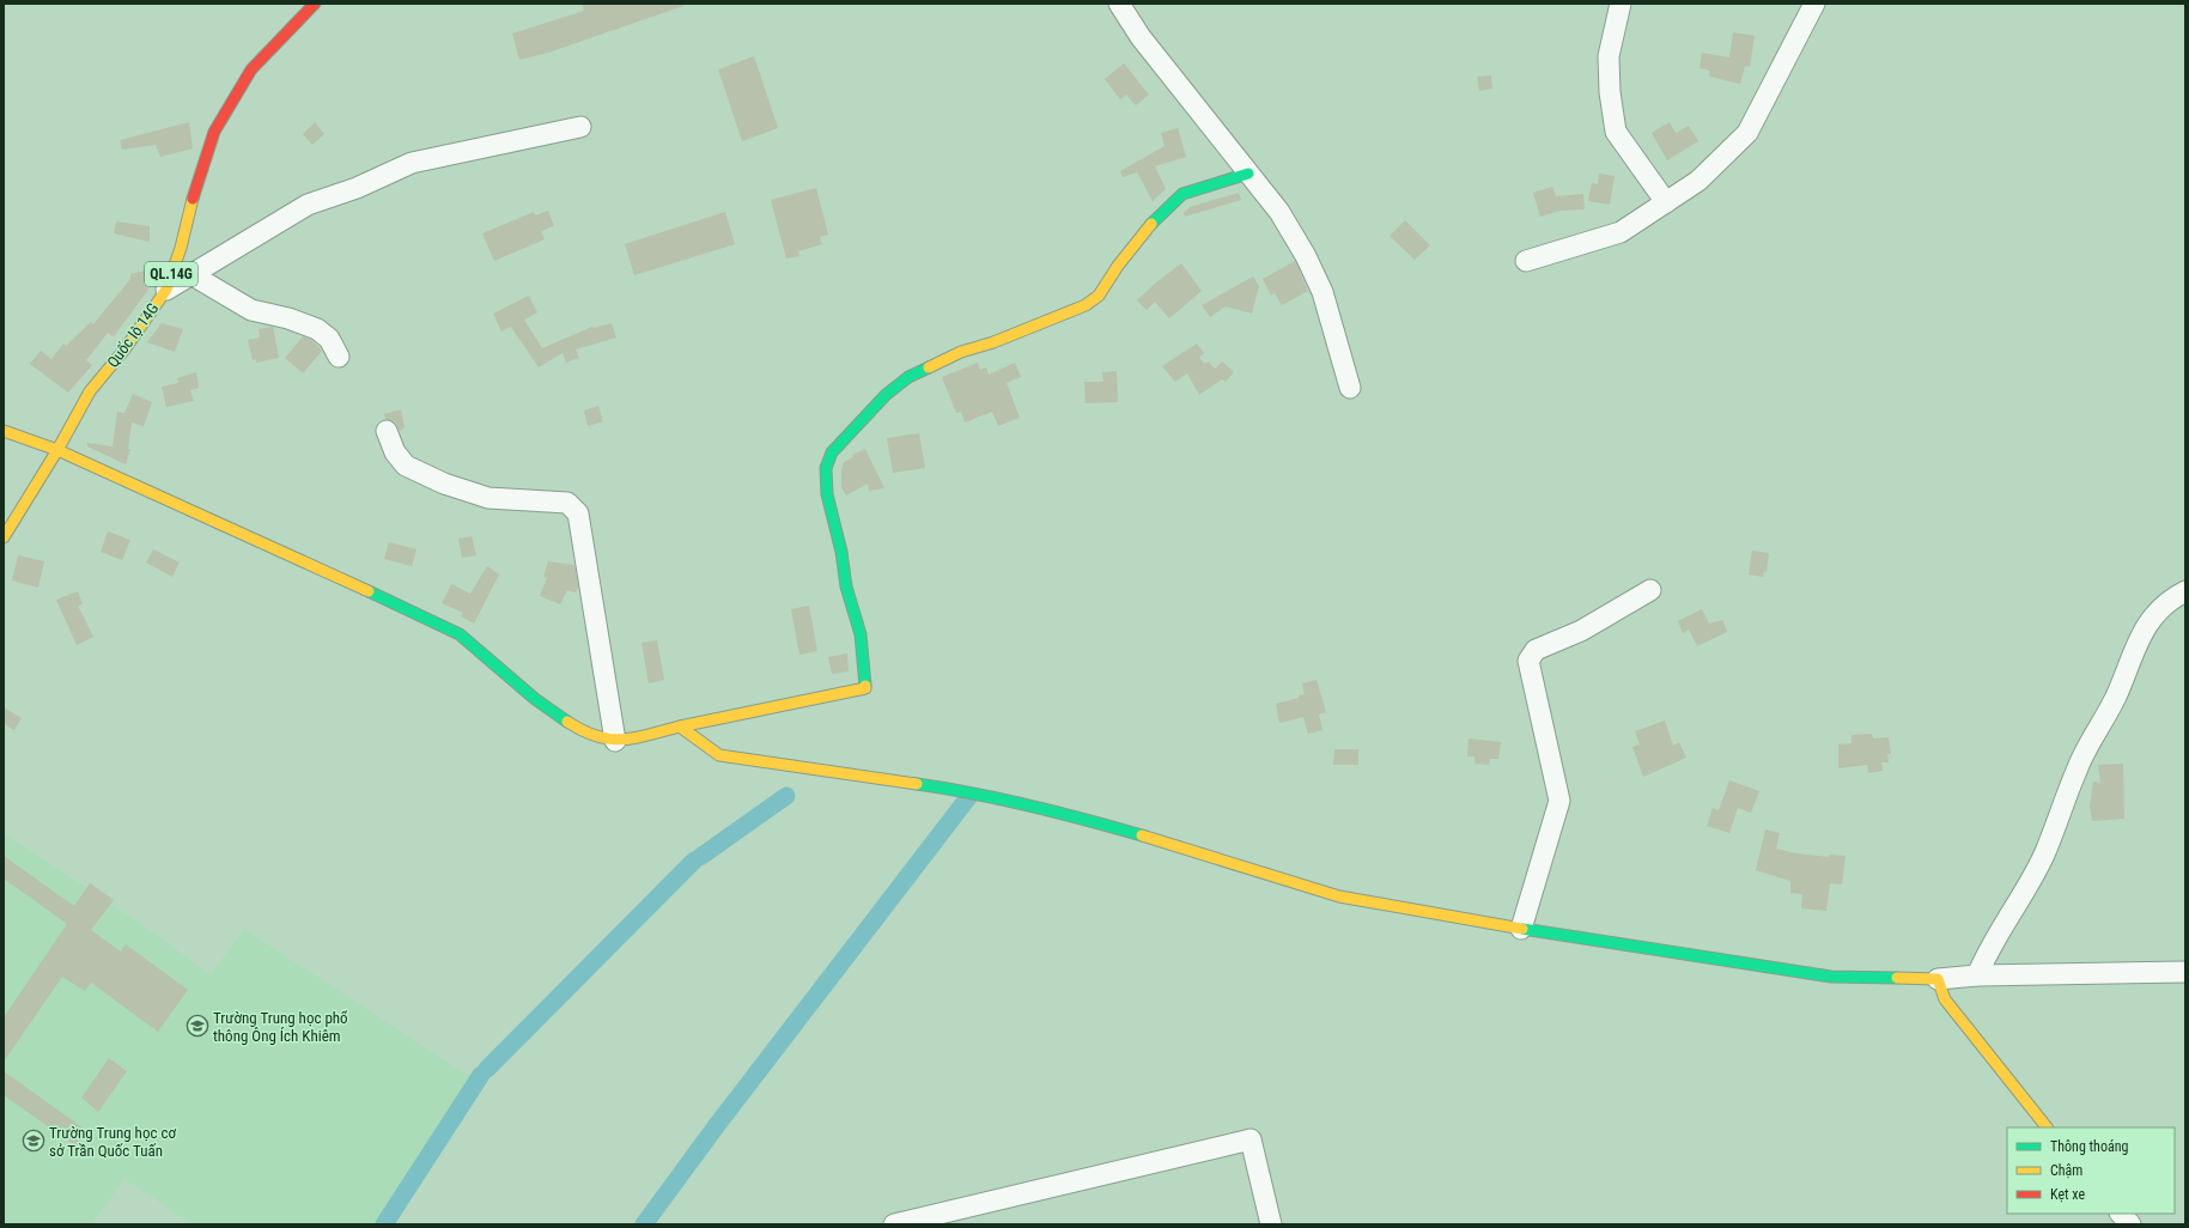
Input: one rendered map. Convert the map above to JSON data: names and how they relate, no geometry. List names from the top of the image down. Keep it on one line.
{"streets":{"street":["QL.14G","Quốc lộ 14G"]},"places":{"school or university":["Trường Trung học phổ thông Ông Ích Khiêm","Trường Trung học cơ sở Trần Quốc Tuấn"]},"legend":["Thông thoáng","Chậm","Kẹt xe"]}
